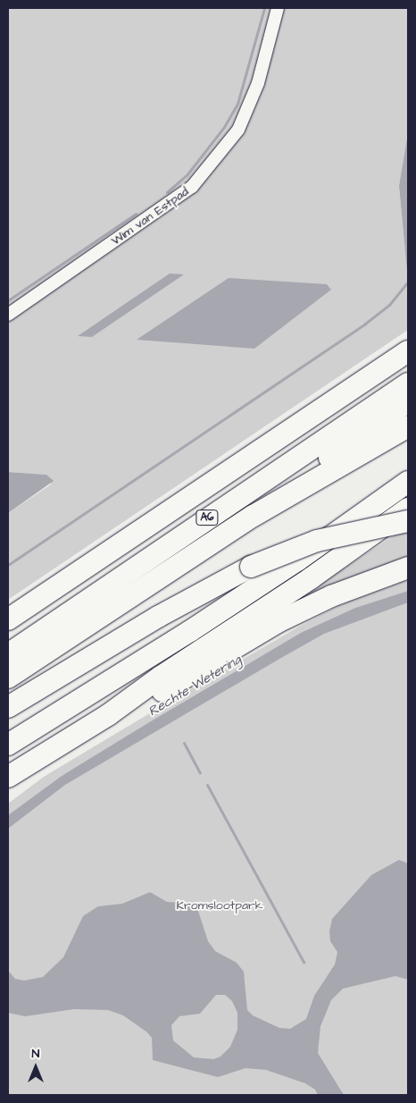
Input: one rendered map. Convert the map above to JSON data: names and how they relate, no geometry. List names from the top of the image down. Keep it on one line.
{"streets":{"highway":["A6"],"street":["Wim van Estpad"]},"water":["Rechte Wetering"],"parks":["Kromslootpark"],"north":"top"}
